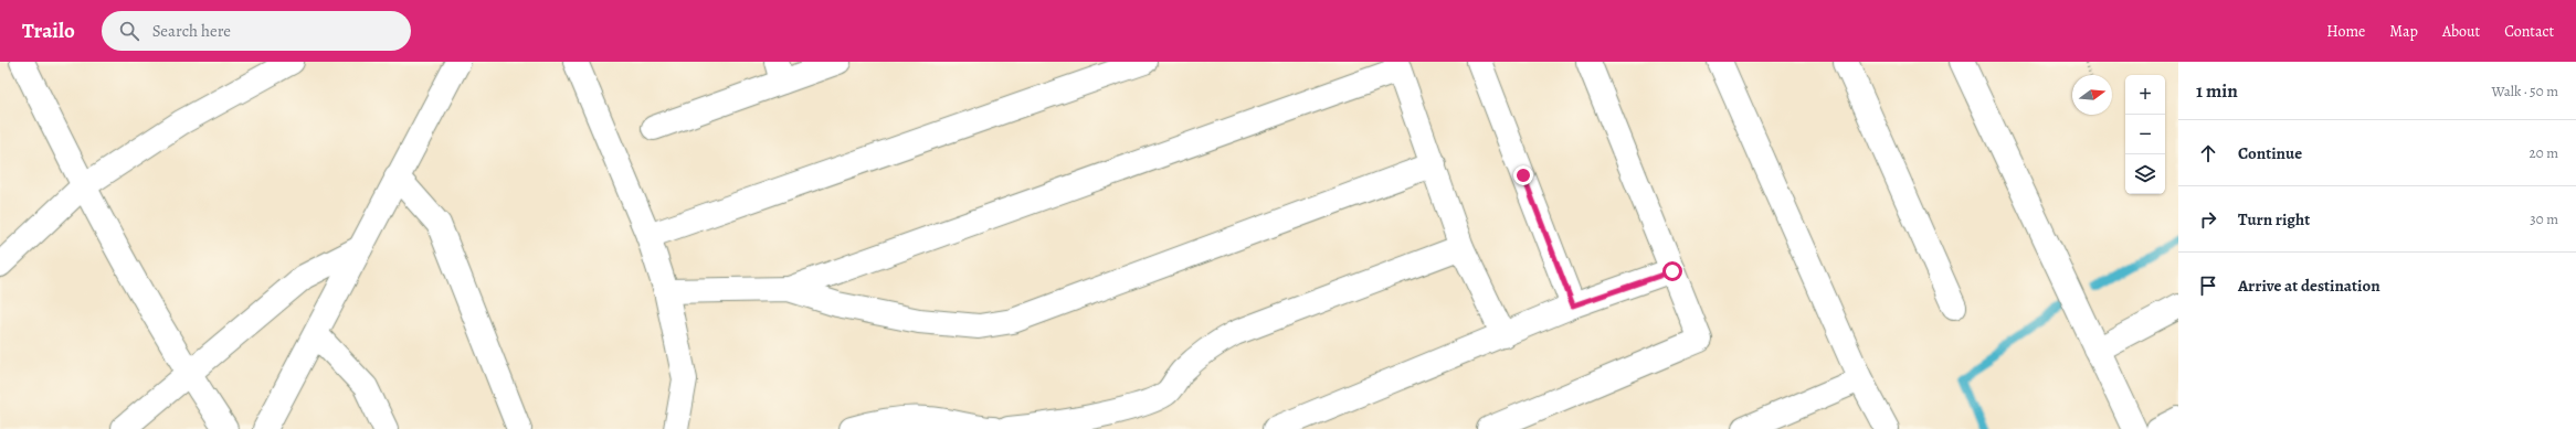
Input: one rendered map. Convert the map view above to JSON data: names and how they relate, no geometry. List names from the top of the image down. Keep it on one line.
{"north":"right","page":{"header":"Trailo","search":"Search here","nav":["Home","Map","About","Contact"],"heading":["1 min","Walk · 50 m"],"map_buttons":["+","−"],"list":[["Continue","20 m"],["Turn right","30 m"],"Arrive at destination"]}}
